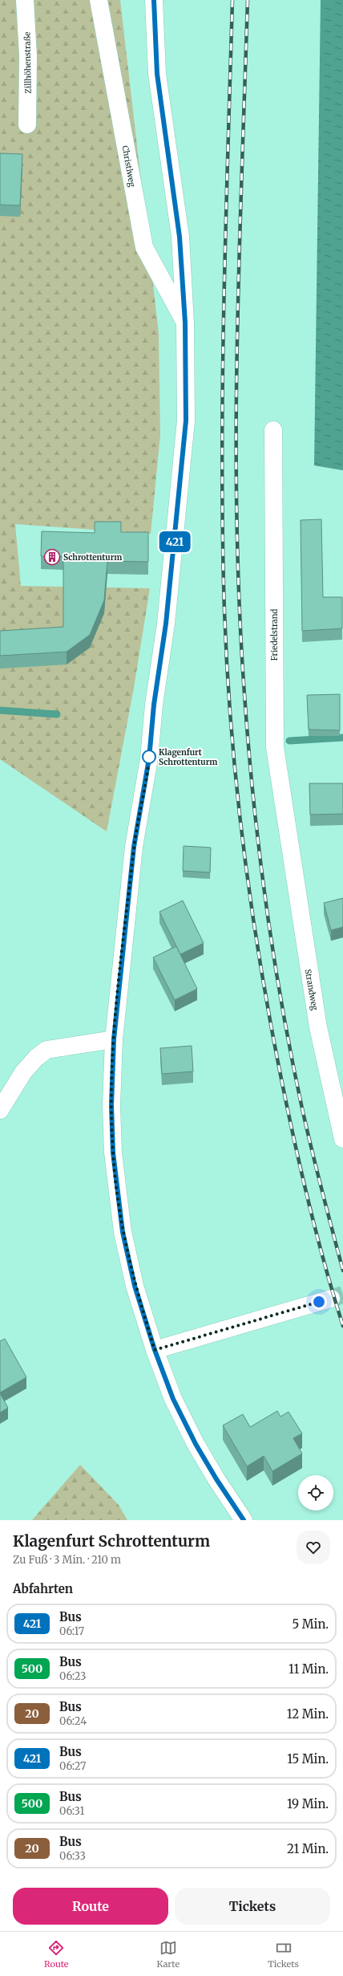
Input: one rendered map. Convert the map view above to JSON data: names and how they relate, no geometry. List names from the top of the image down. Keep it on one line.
{"streets":{"main road":["Zillhöhenstraße","Christlweg","Friedelstrand","Strandweg"]},"crossings":[["Friedelstrand","Strandweg"]],"places":{"building":["Schrottenturm"],"other":["Klagenfurt Schrottenturm"]},"lines":["bus line 421"],"page":{"on_map":"421","heading":[["Klagenfurt Schrottenturm","Zu Fuß · 3 Min. · 210 m"],"Abfahrten"],"list":[{"mark":"421","name":"Bus","note":"06:17","value":"5 Min."},{"mark":"500","name":"Bus","note":"06:23","value":"11 Min."},{"mark":"20","name":"Bus","note":"06:24","value":"12 Min."},{"mark":"421","name":"Bus","note":"06:27","value":"15 Min."},{"mark":"500","name":"Bus","note":"06:31","value":"19 Min."},{"mark":"20","name":"Bus","note":"06:33","value":"21 Min."}],"buttons":["Route","Tickets"],"tabs":["Route","Karte","Tickets"]}}
